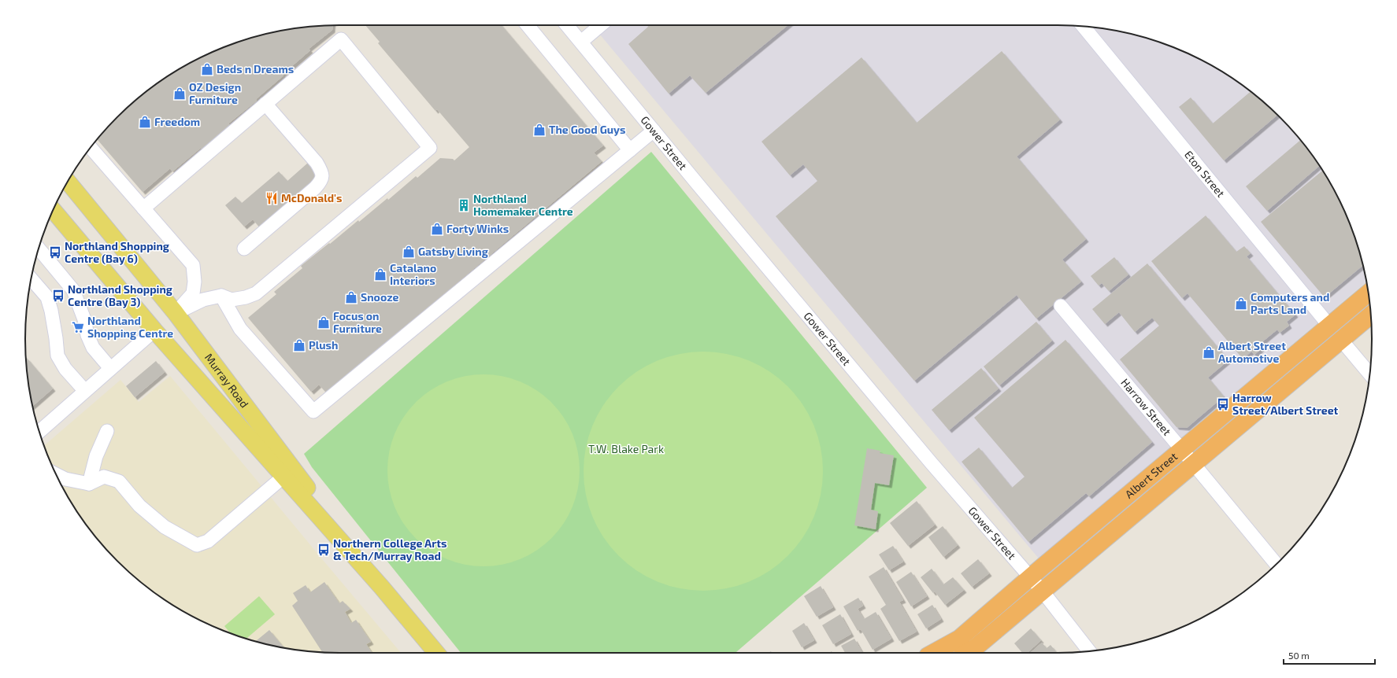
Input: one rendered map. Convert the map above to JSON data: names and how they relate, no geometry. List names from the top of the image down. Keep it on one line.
{"streets":{"highway":["Albert Street"],"main road":["Murray Road"],"street":["Gower Street","Eton Street","Harrow Street"]},"crossings":[["Gower Street","Albert Street"],["Eton Street","Albert Street"],["Harrow Street","Albert Street"]],"parks":["T.W. Blake Park"],"places":{"shop":["Beds n Dreams","OZ Design Furniture","Freedom","The Good Guys","Forty Winks","Gatsby Living","Catalano Interiors","Snooze","Computers and Parts Land","Focus on Furniture","Plush","Albert Street Automotive"],"restaurant":["McDonald's"],"building":["Northland Homemaker Centre"],"bus stop":["Northland Shopping Centre (Bay 6)","Northland Shopping Centre (Bay 3)","Harrow Street/Albert Street","Northern College Arts & Tech/Murray Road"],"supermarket":["Northland Shopping Centre"]},"scale_bar":"50 m"}
